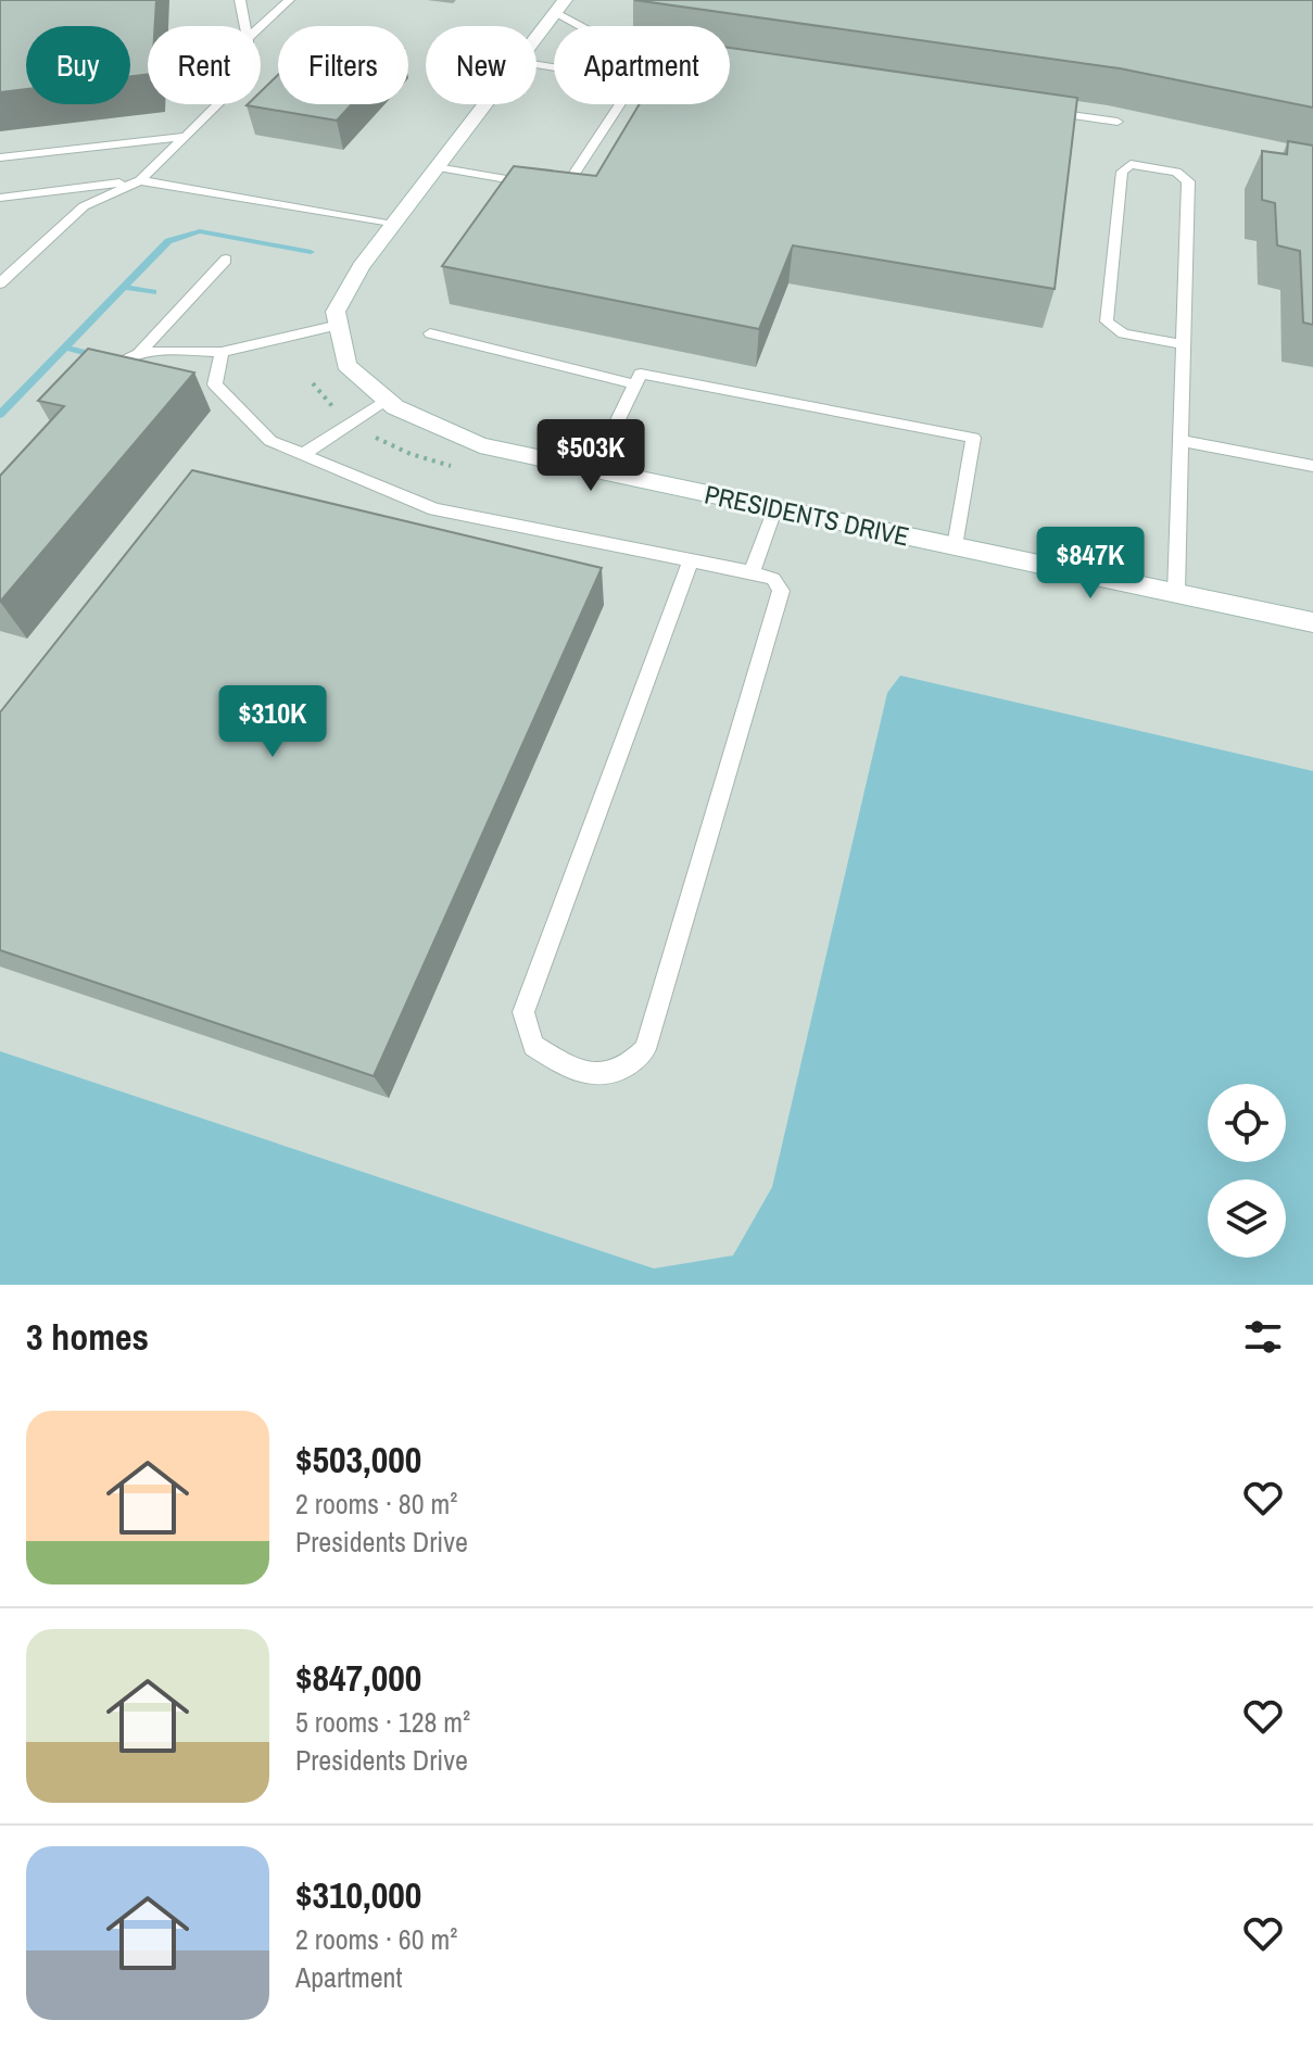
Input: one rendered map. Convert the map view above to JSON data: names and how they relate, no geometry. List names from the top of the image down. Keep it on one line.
{"streets":{"street":["PRESIDENTS DRIVE"]},"page":{"chip":["Buy","Rent","Filters","New","Apartment"],"price":["$503K","$847K","$310K"],"heading":"3 homes","list":[{"name":"$503,000","note":"2 rooms · 80 m² · Presidents Drive"},{"name":"$847,000","note":"5 rooms · 128 m² · Presidents Drive"},{"name":"$310,000","note":"2 rooms · 60 m² · Apartment"}]}}
